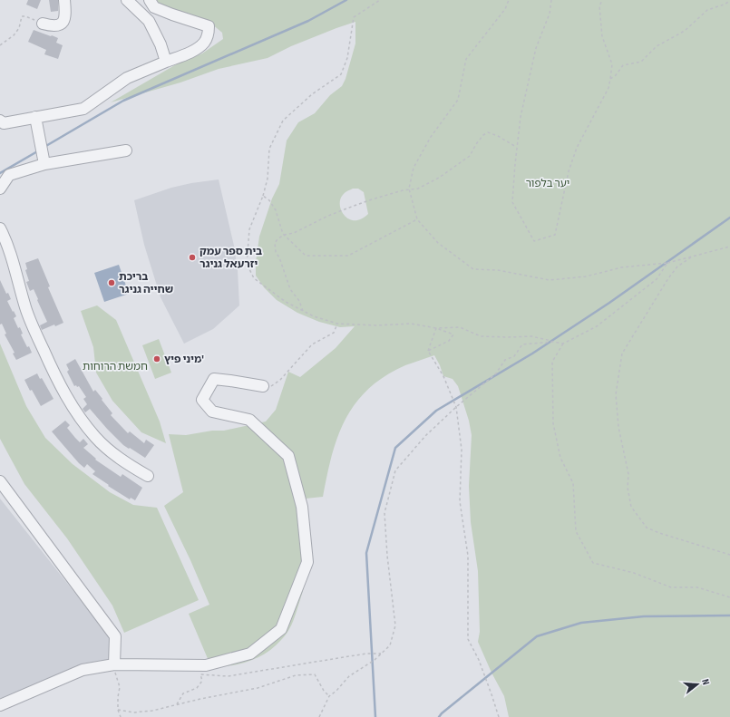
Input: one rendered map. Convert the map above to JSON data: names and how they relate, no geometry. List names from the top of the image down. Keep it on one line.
{"parks":["יער בלפור","חמשת הרוחות"],"places":["בית ספר עמק יזרעאל גניגר","בריכת שחייה גניגר","מיני פיץ'"],"north":"right"}
